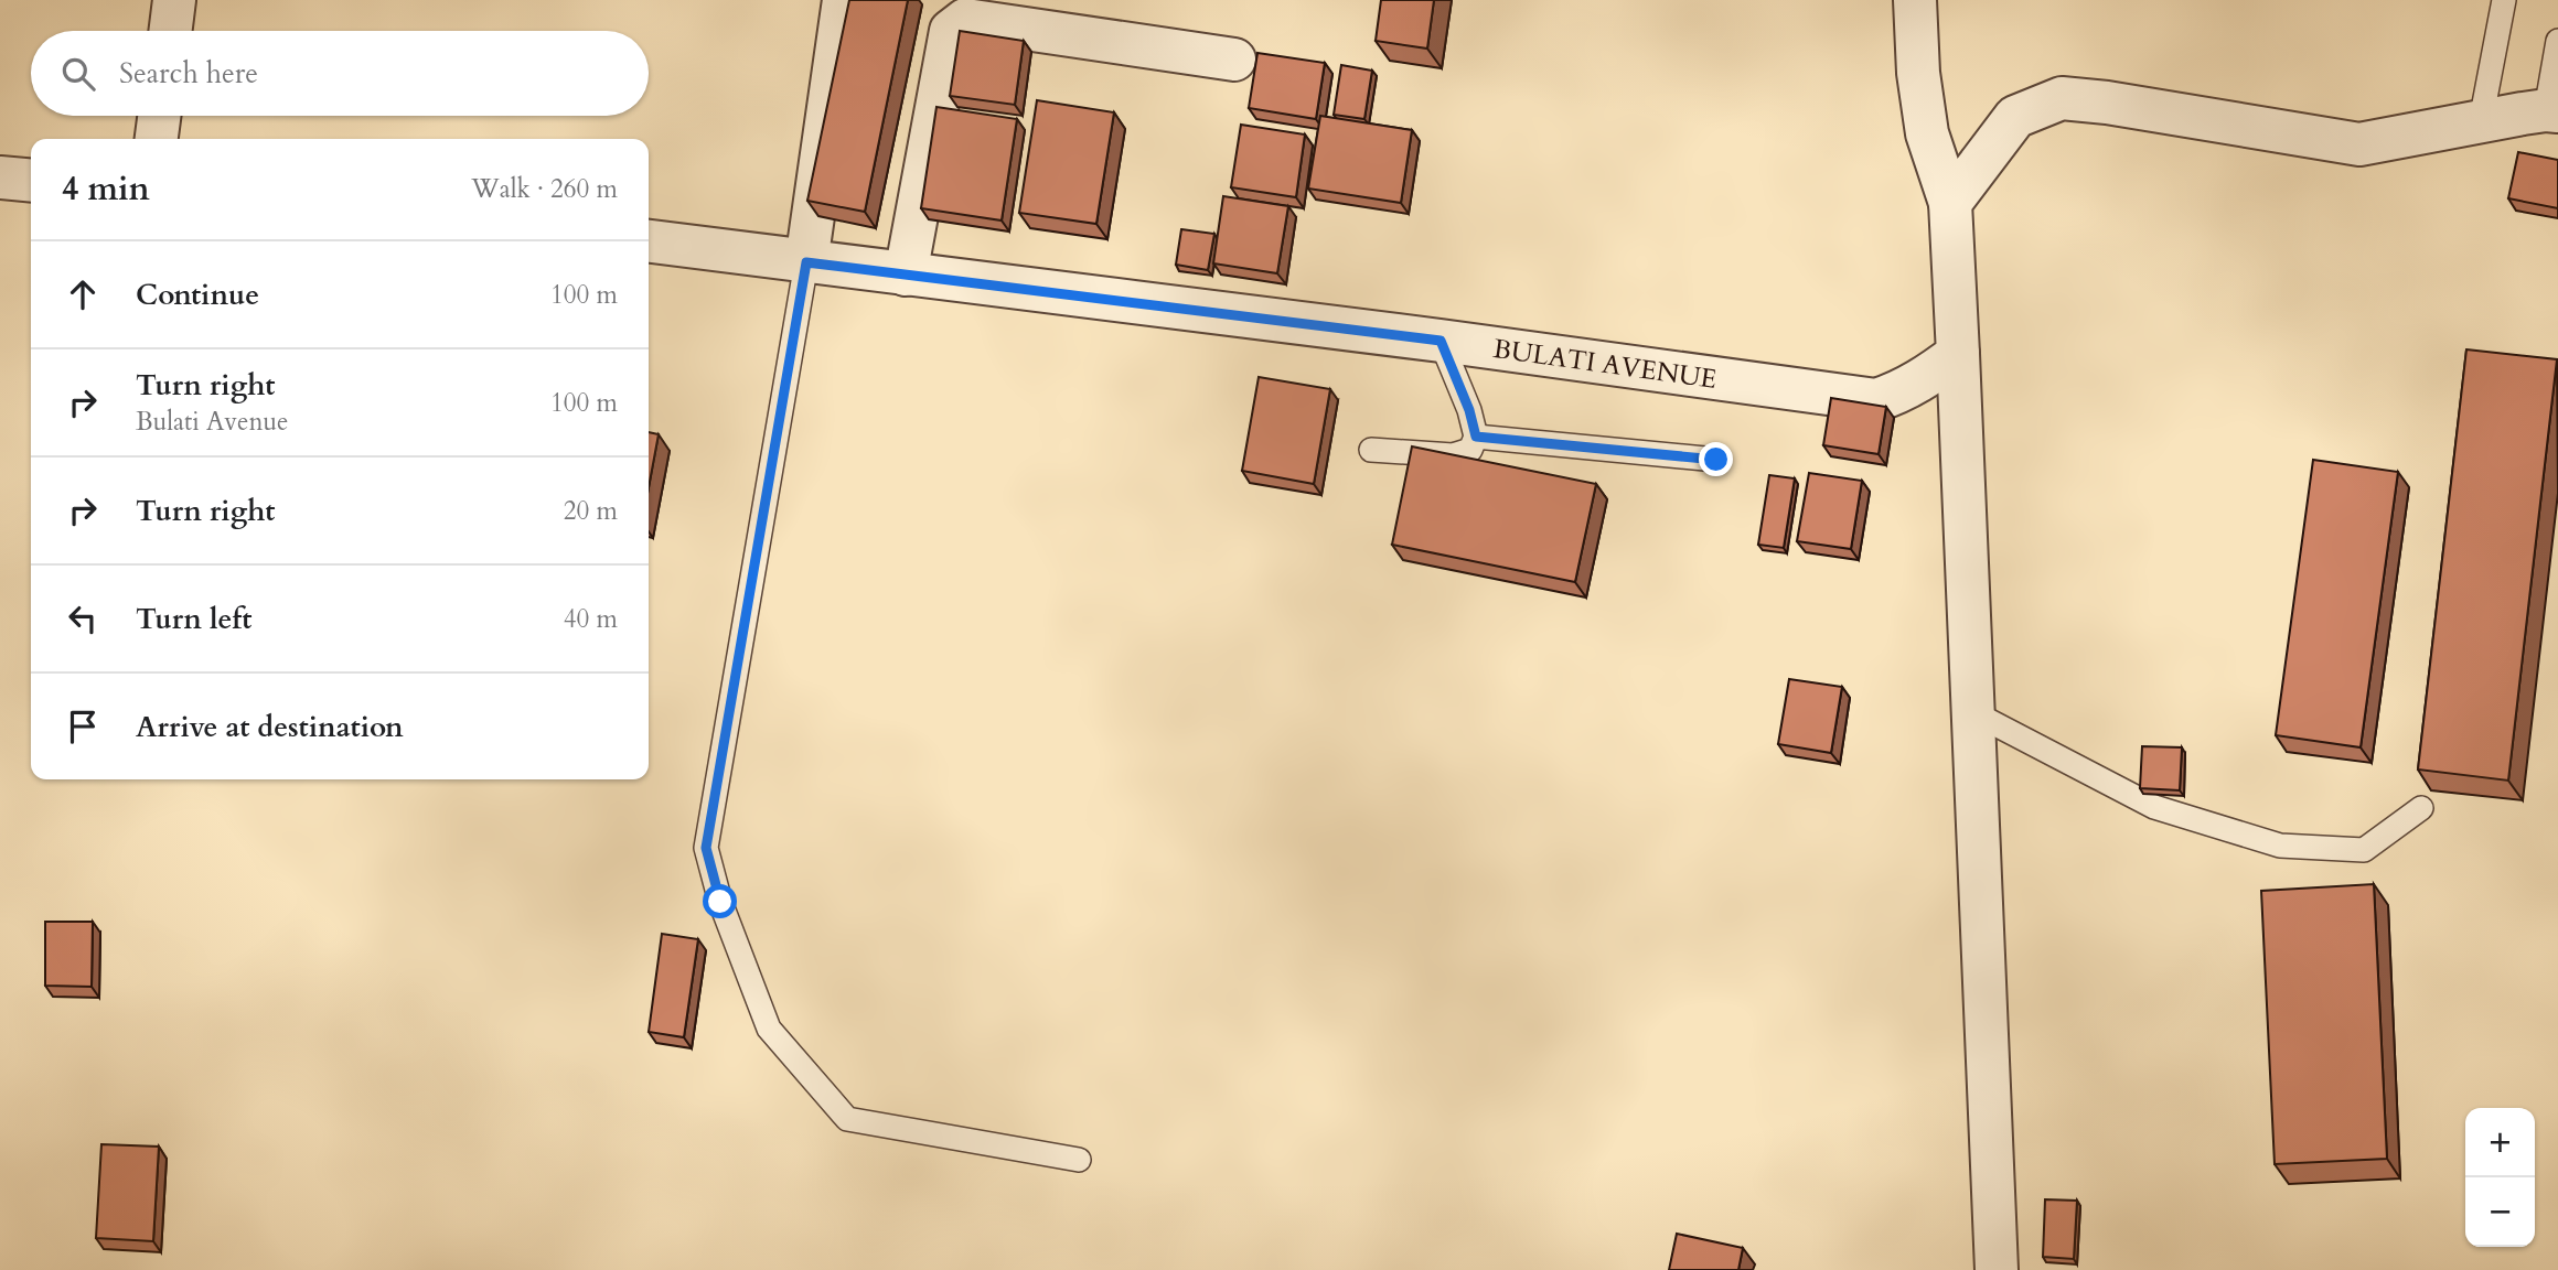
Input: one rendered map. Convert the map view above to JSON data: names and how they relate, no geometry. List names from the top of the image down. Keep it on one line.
{"streets":{"street":["BULATI AVENUE"]},"page":{"search":"Search here","heading":["4 min","Walk · 260 m"],"list":[["Continue","100 m"],["Turn right","Bulati Avenue","100 m"],["Turn right","20 m"],["Turn left","40 m"],"Arrive at destination"],"map_buttons":["+","−"]}}
